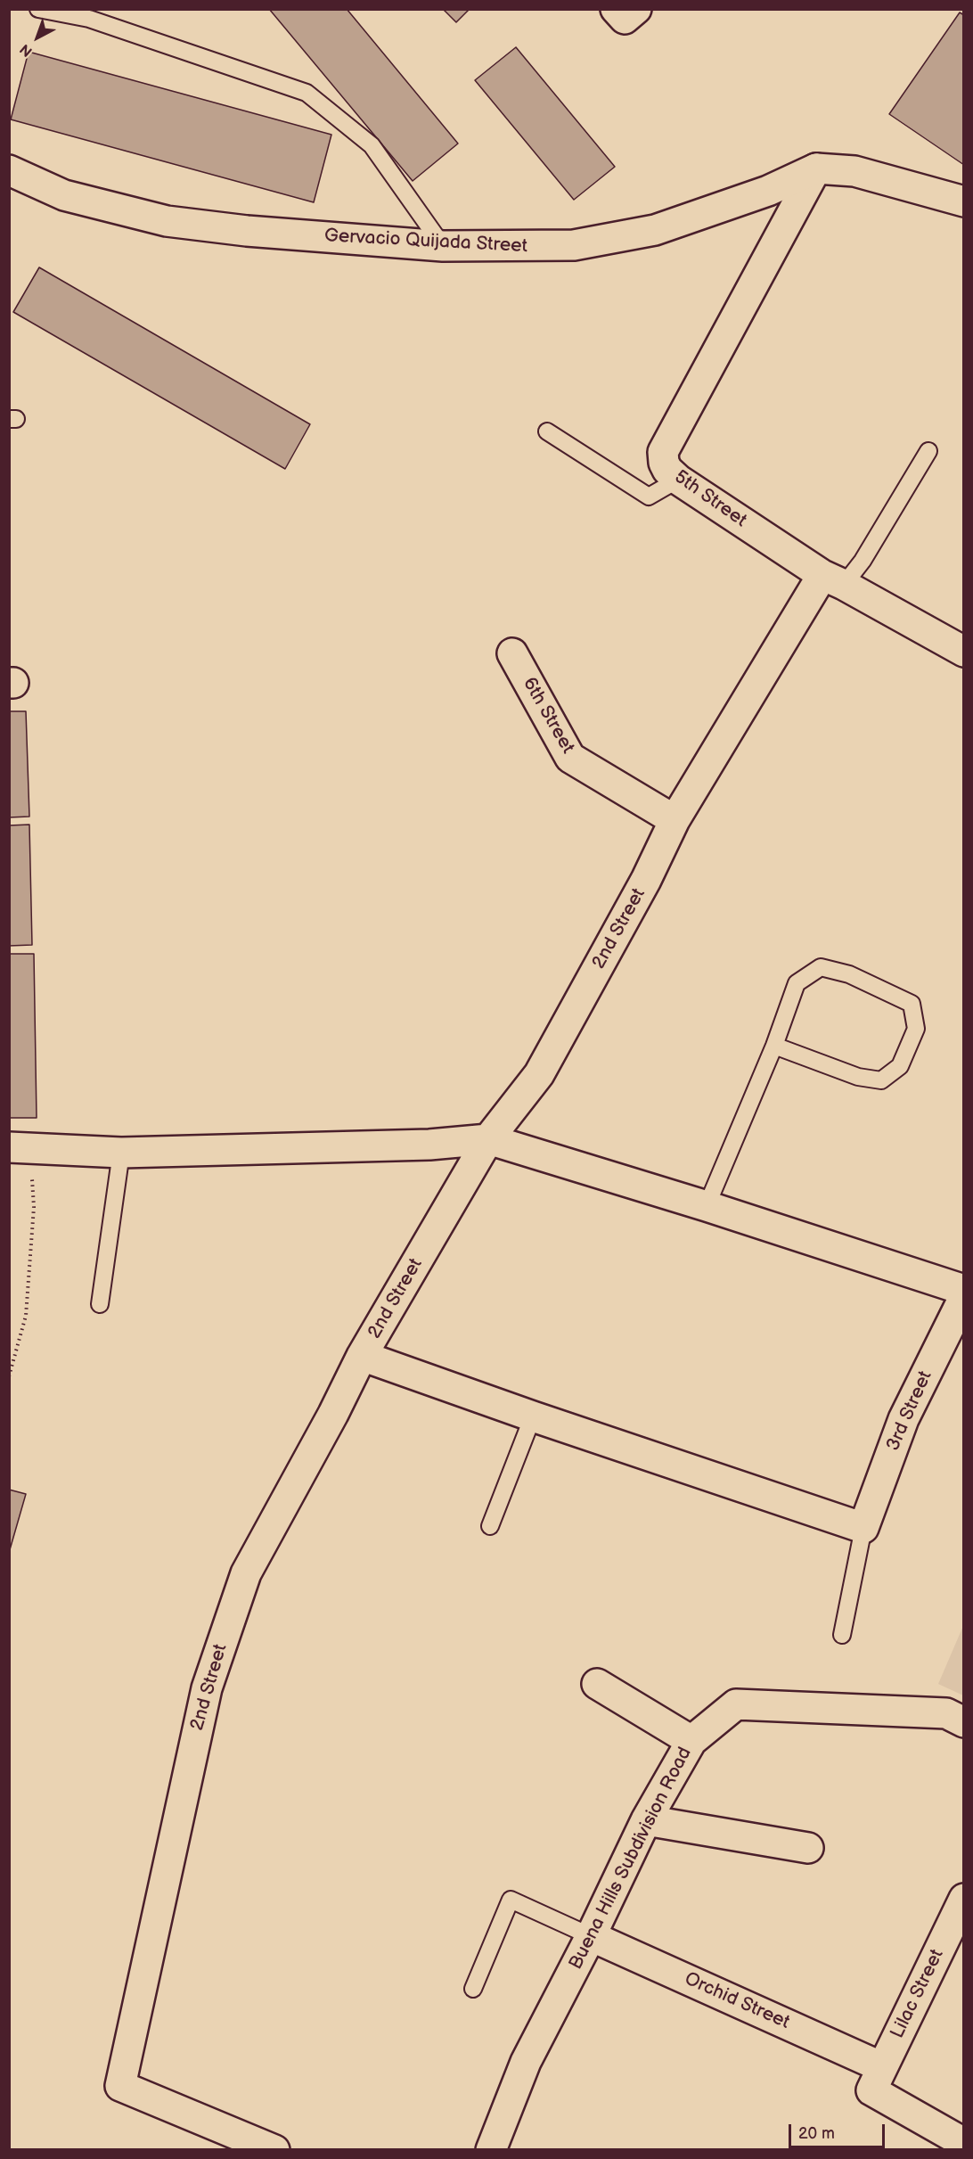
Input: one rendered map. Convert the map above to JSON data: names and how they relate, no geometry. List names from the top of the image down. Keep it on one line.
{"streets":{"street":["Gervacio Quijada Street","5th Street","6th Street","2nd Street","3rd Street","Buena Hills Subdivision Road","Lilac Street","Orchid Street"]},"crossings":[["Gervacio Quijada Street","5th Street"],["5th Street","2nd Street"],["6th Street","2nd Street"],["Buena Hills Subdivision Road","Orchid Street"],["Lilac Street","Orchid Street"]],"scale_bar":"20 m","north":"bottom left"}
